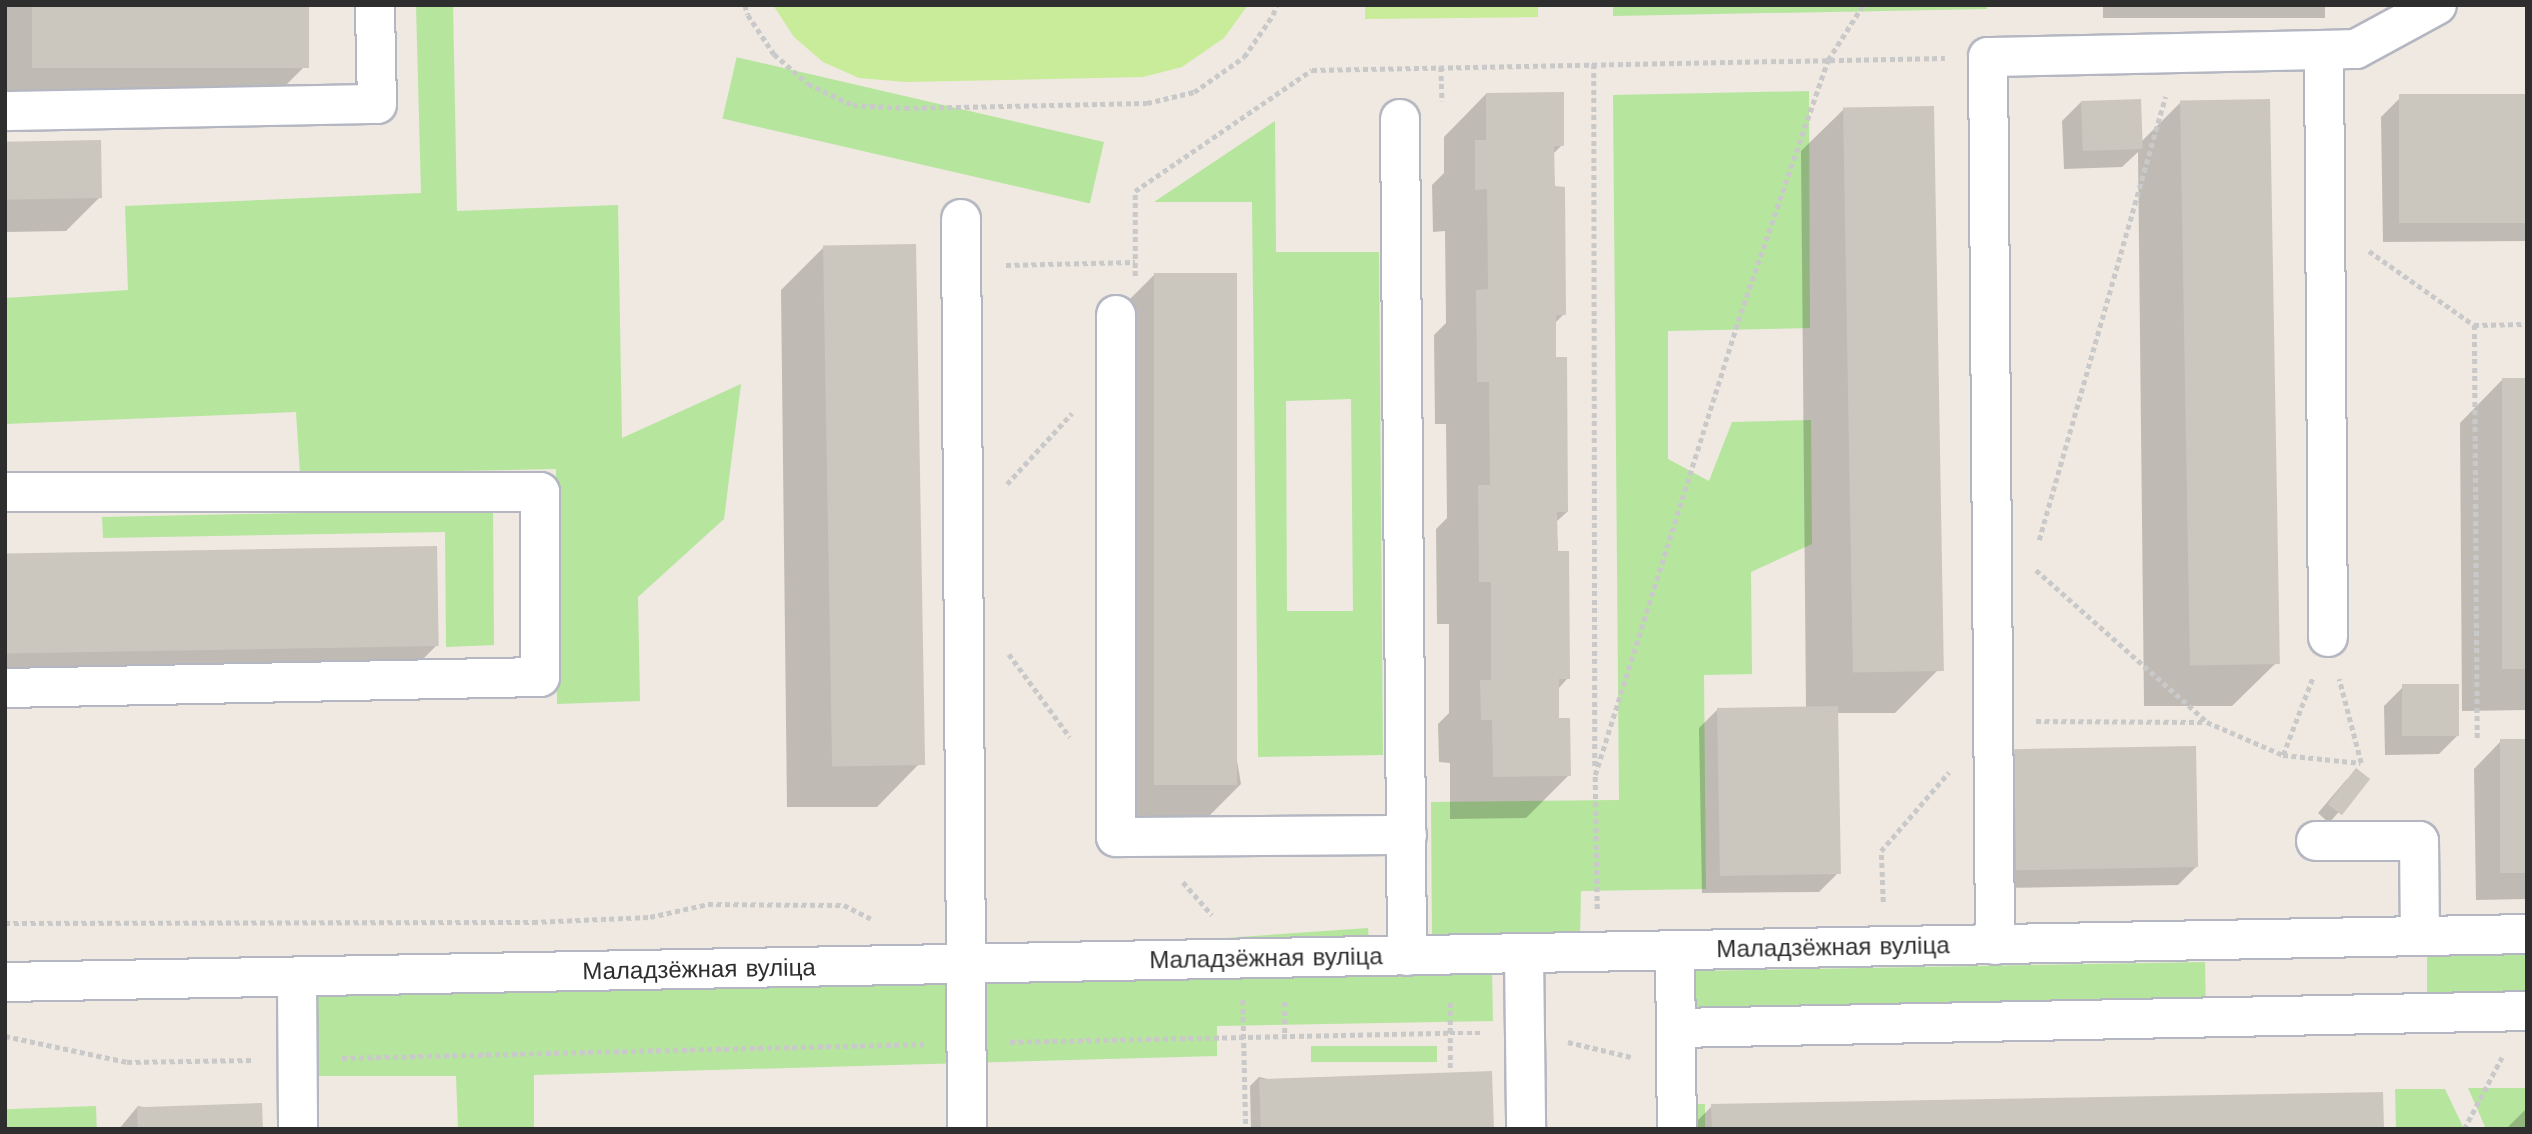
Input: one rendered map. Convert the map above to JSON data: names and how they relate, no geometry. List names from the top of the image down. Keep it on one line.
{"streets":{"street":["Маладзёжная вуліца"]}}
